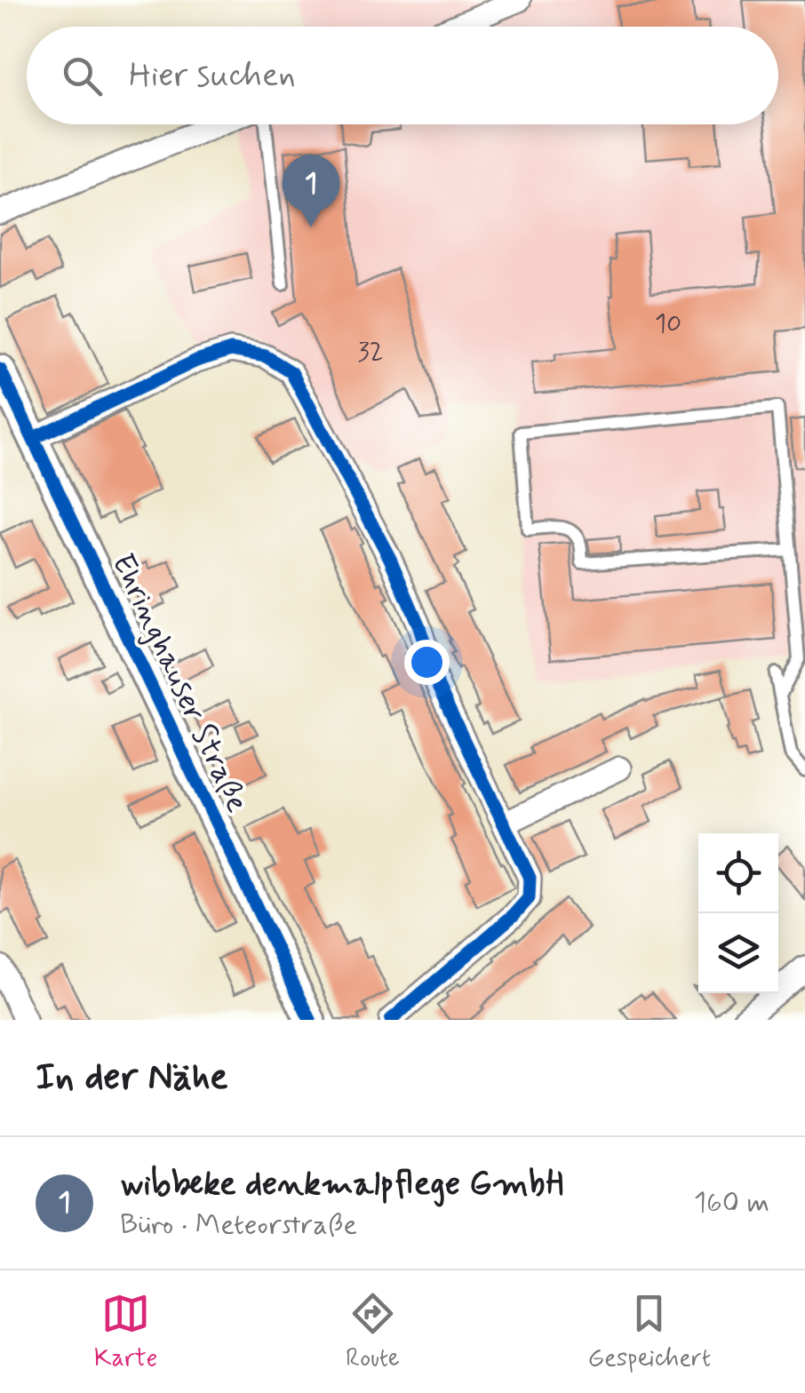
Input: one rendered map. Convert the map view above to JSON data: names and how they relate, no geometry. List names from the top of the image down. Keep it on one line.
{"streets":{"street":["Ehringhauser Straße"]},"house_numbers":["10","32"],"page":{"search":"Hier suchen","pins":"1","heading":"In der Nähe","list":[{"mark":"1","name":"wibbeke denkmalpflege GmbH","note":"Büro · Meteorstraße","value":"160 m"}],"nav":["Karte","Route","Gespeichert"]}}
